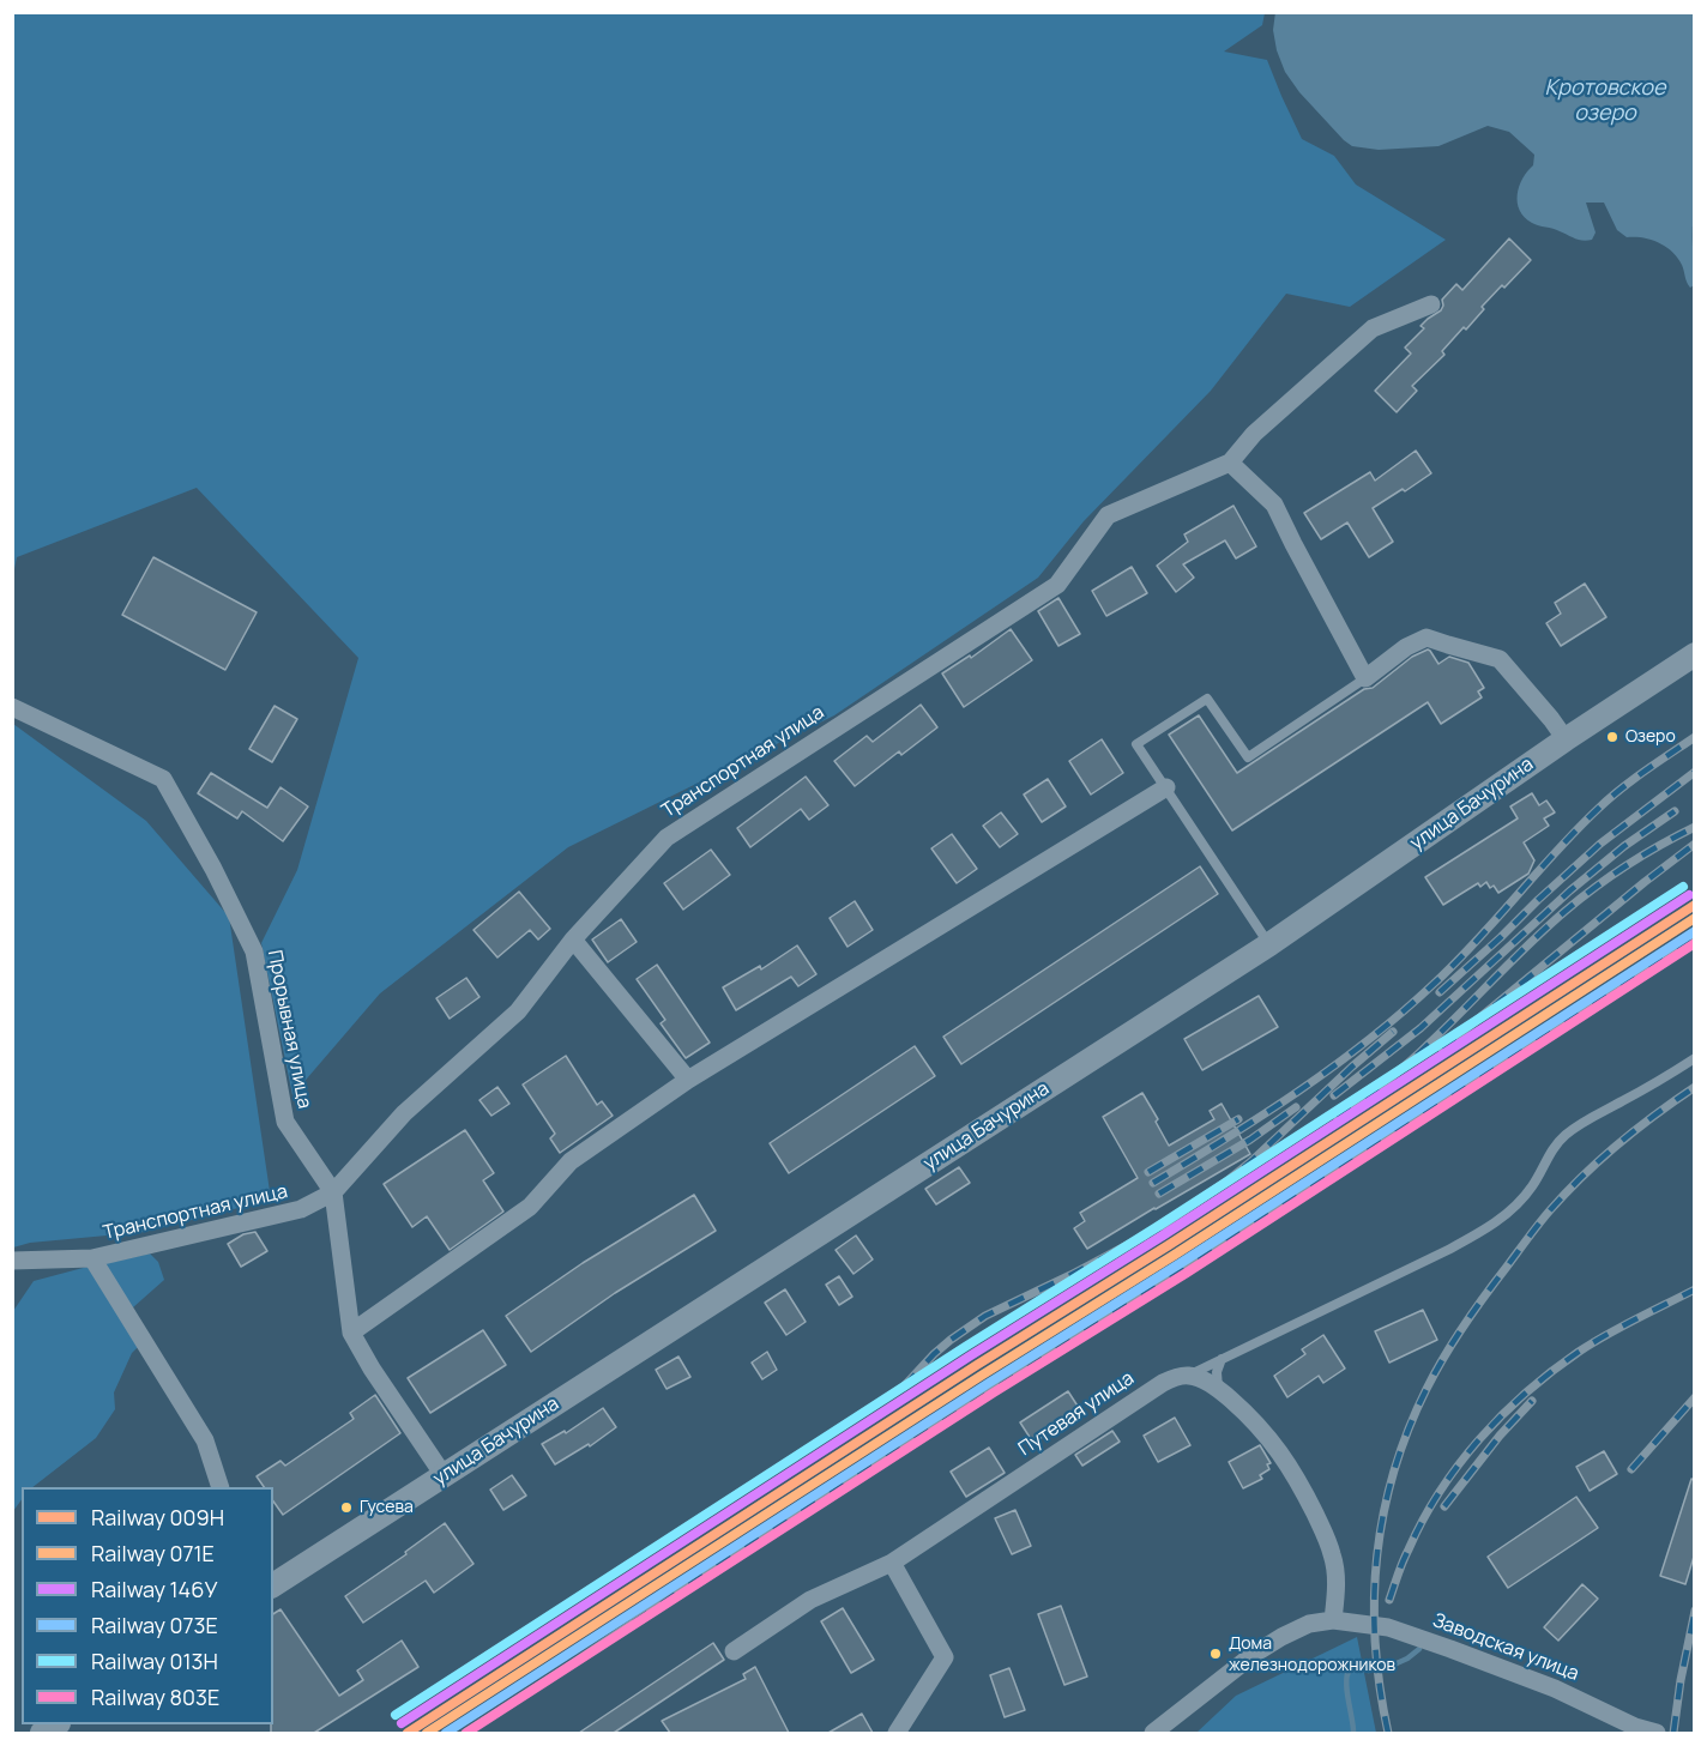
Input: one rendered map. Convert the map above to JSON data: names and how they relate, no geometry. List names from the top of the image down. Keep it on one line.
{"streets":{"street":["Транспортная улица","улица Бачурина","Прорывная улица","Путевая улица","Заводская улица"]},"crossings":[["Транспортная улица","Прорывная улица"],["улица Бачурина","Прорывная улица"]],"water":["Кротовское озеро"],"places":["Озеро","Гусева","Дома железнодорожников"],"lines":["rail line 013Н","rail line 146У","rail line 009Н","rail line 071Е","rail line 073Е","rail line 803Е"],"legend":["Railway 009Н","Railway 071Е","Railway 146У","Railway 073Е","Railway 013Н","Railway 803Е"]}
